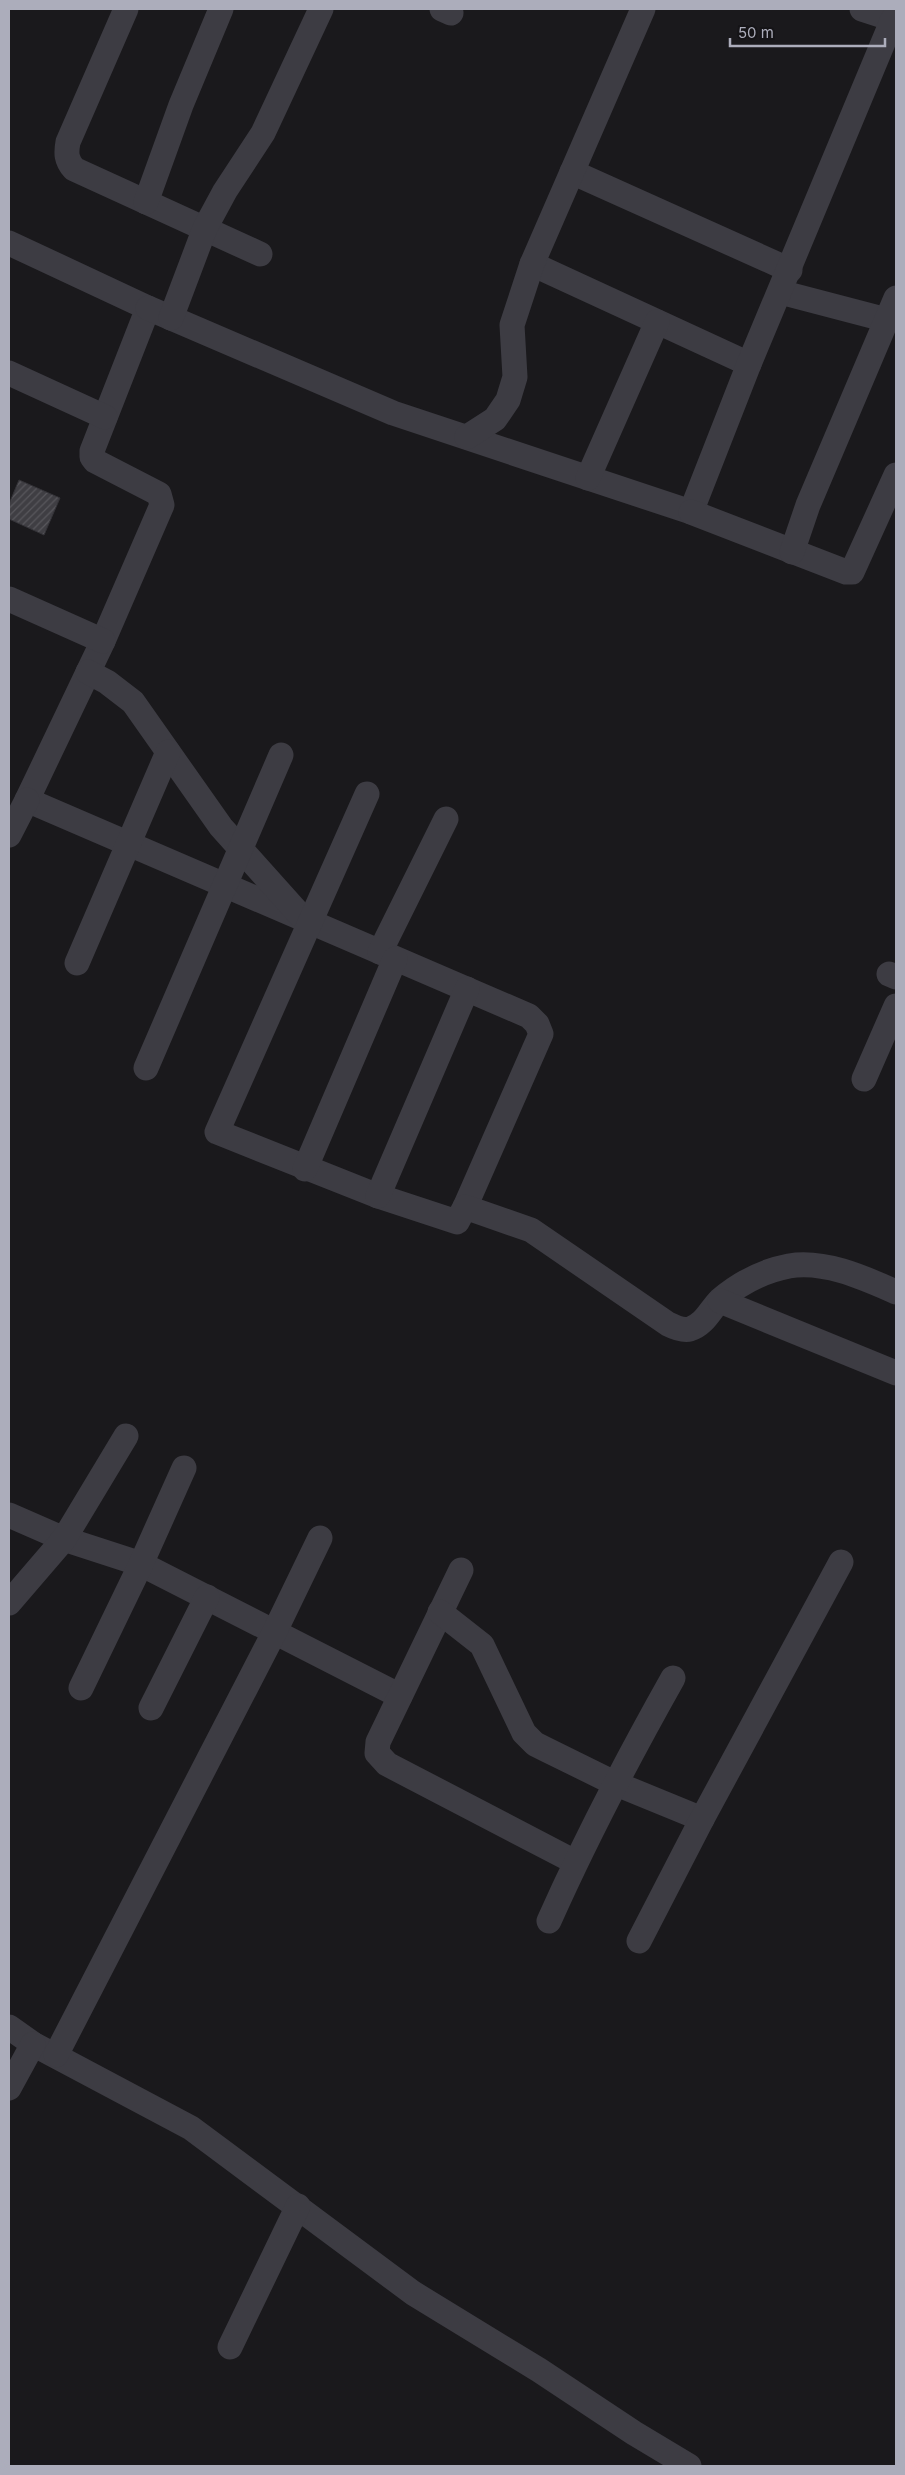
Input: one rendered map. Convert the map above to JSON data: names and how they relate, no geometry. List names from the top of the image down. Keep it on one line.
{"scale_bar":"50 m"}
